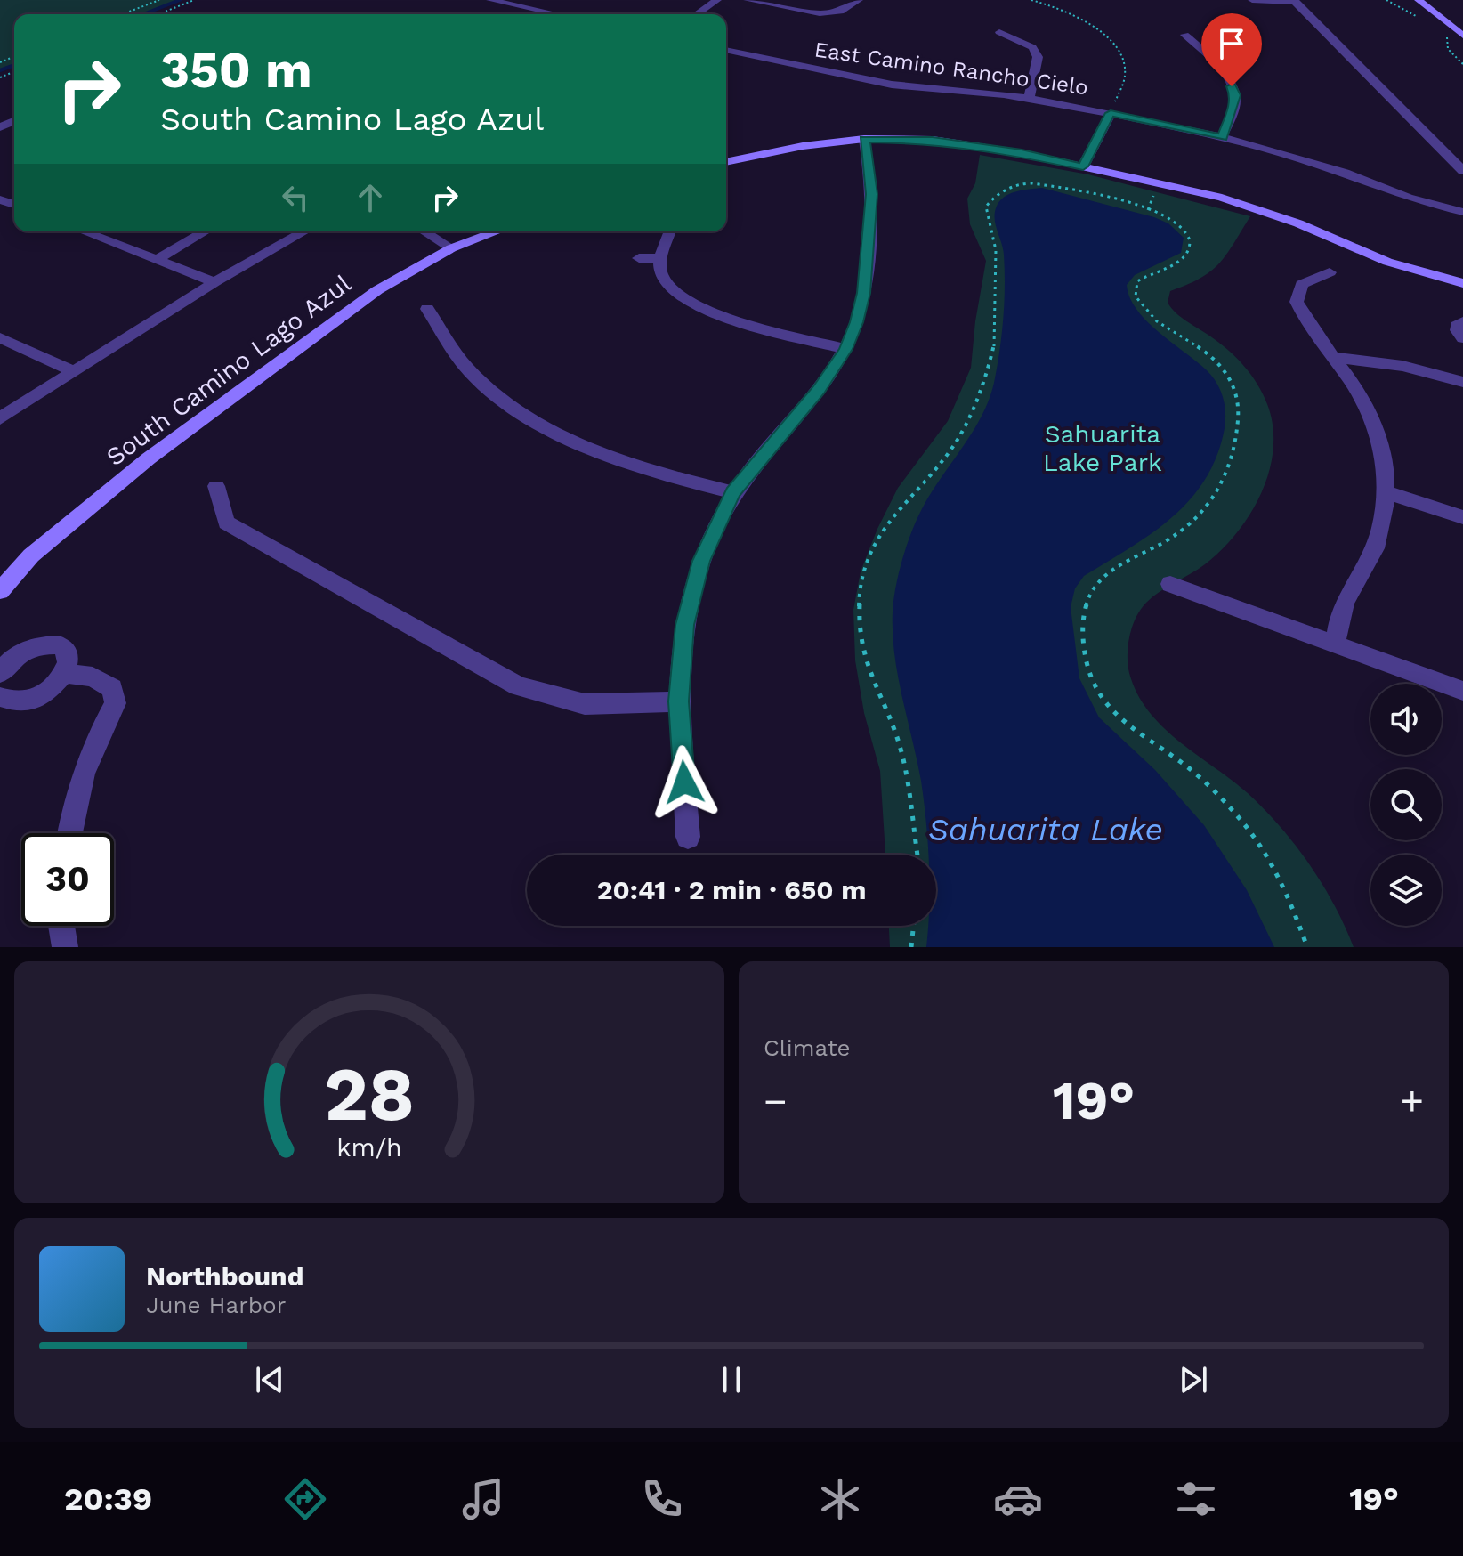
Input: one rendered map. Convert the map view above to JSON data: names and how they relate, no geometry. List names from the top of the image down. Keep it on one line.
{"streets":{"street":["East Camino Rancho Cielo","South Camino Lago Azul"]},"water":["Sahuarita Lake"],"parks":["Sahuarita Lake Park"],"page":{"turn":["350 m","South Camino Lago Azul"],"limit":"30","trip":"20:41 · 2 min · 650 m","tile":"Climate","heat":["−","19°","+"],"song":["Northbound","June Harbor"],"tabs":["20:39","19°"],"gauge":["28","km/h"]}}
